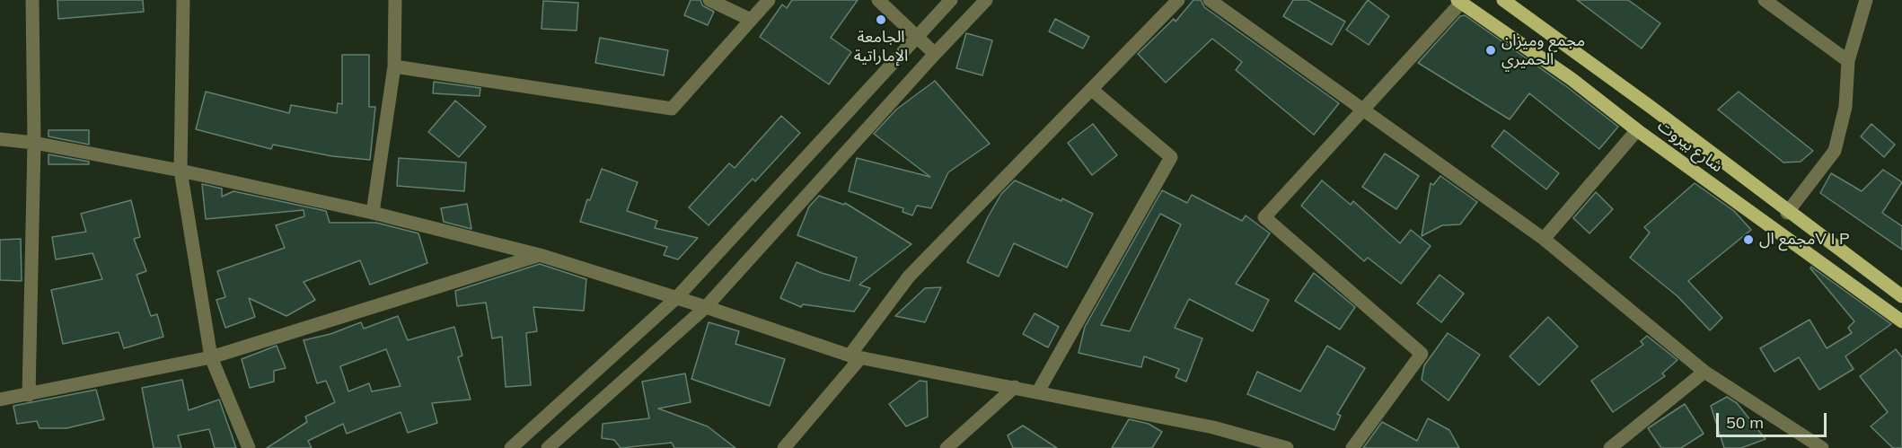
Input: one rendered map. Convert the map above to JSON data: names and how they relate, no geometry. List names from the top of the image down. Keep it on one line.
{"streets":{"main road":["شارع بيروت"]},"places":["الجامعة الإماراتية","مجمع وميزان الحميري","مجمع الV I P"],"scale_bar":"50 m"}
